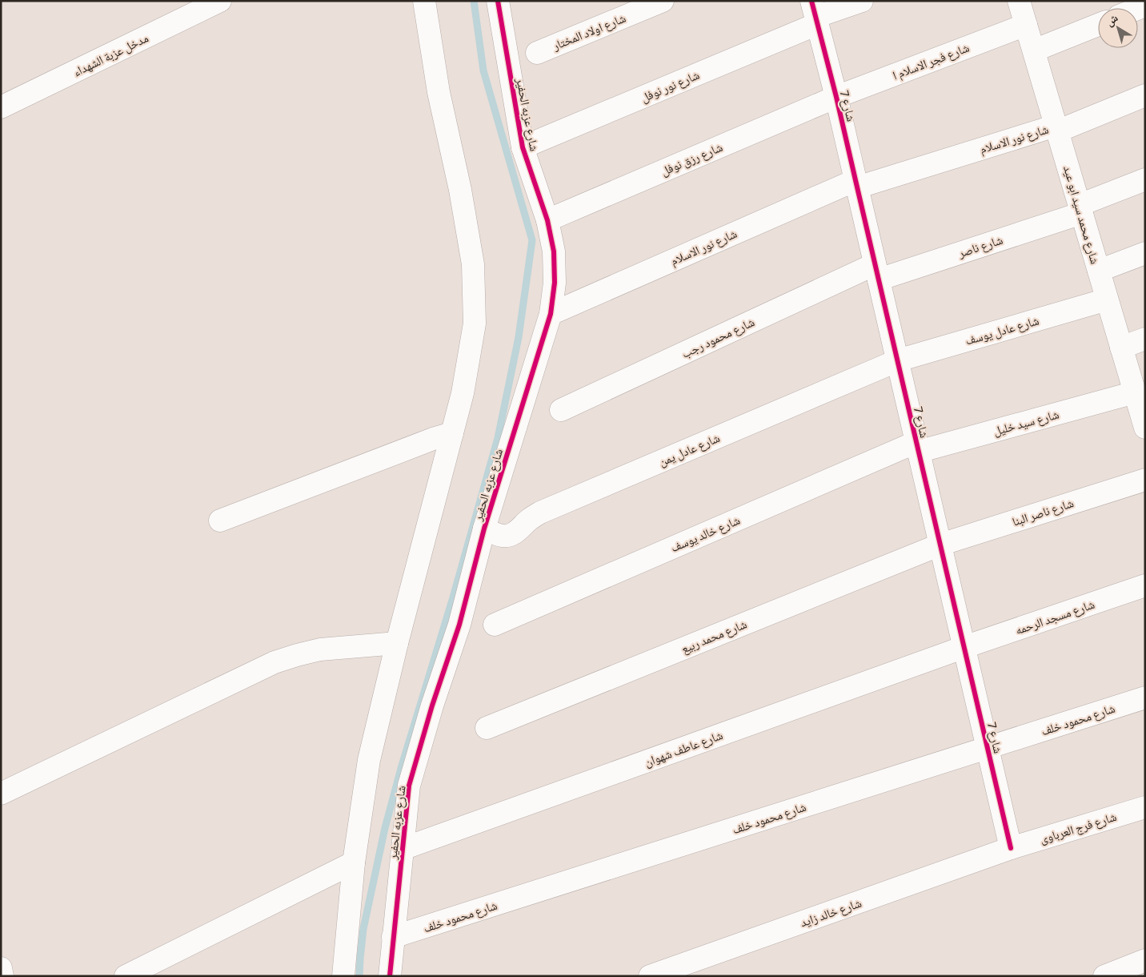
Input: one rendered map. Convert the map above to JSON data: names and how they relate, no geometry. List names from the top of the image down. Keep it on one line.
{"streets":{"street":["شارع اولاد المختار","مدخل عزبة الشهداء","شارع فجر الاسلام ا","شارع نور نوفل","شارع 7","شارع عزبه الحفير","شارع نور الاسلام","شارع رزق نوفل","شارع محمد سيد ابو عيد","شارع ناصر","شارع عادل يوسف","شارع محمود رجب","شارع سيد خليل","شارع عادل يمن","شارع ناصر البنا","شارع خالد يوسف","شارع مسجد الرحمه","شارع محمد ربيع","شارع محمود خلف","شارع عاطف شهوان","شارع فرج العرباوى","شارع خالد زايد"]},"crossings":[["شارع فجر الاسلام ا","شارع 7"],["شارع فجر الاسلام ا","شارع رزق نوفل"],["شارع فجر الاسلام ا","شارع محمد سيد ابو عيد"],["شارع نور نوفل","شارع 7"],["شارع نور نوفل","شارع عزبه الحفير"],["شارع 7","شارع نور الاسلام"],["شارع 7","شارع رزق نوفل"],["شارع 7","شارع ناصر"],["شارع 7","شارع عادل يوسف"],["شارع 7","شارع محمود رجب"],["شارع 7","شارع سيد خليل"],["شارع 7","شارع عادل يمن"],["شارع 7","شارع ناصر البنا"],["شارع 7","شارع خالد يوسف"],["شارع 7","شارع مسجد الرحمه"],["شارع 7","شارع محمد ربيع"],["شارع 7","شارع محمود خلف"],["شارع 7","شارع عاطف شهوان"],["شارع 7","شارع فرج العرباوى"],["شارع 7","شارع خالد زايد"],["شارع عزبه الحفير","شارع نور الاسلام"],["شارع عزبه الحفير","شارع رزق نوفل"],["شارع عزبه الحفير","شارع عادل يمن"],["شارع عزبه الحفير","شارع محمود خلف"],["شارع عزبه الحفير","شارع عاطف شهوان"],["شارع نور الاسلام","شارع محمد سيد ابو عيد"],["شارع محمد سيد ابو عيد","شارع ناصر"],["شارع محمد سيد ابو عيد","شارع عادل يوسف"],["شارع محمد سيد ابو عيد","شارع سيد خليل"],["شارع ناصر","شارع محمود رجب"],["شارع عادل يوسف","شارع عادل يمن"],["شارع سيد خليل","شارع خالد يوسف"],["شارع ناصر البنا","شارع محمد ربيع"],["شارع مسجد الرحمه","شارع عاطف شهوان"],["شارع فرج العرباوى","شارع خالد زايد"]],"north":"top left"}
